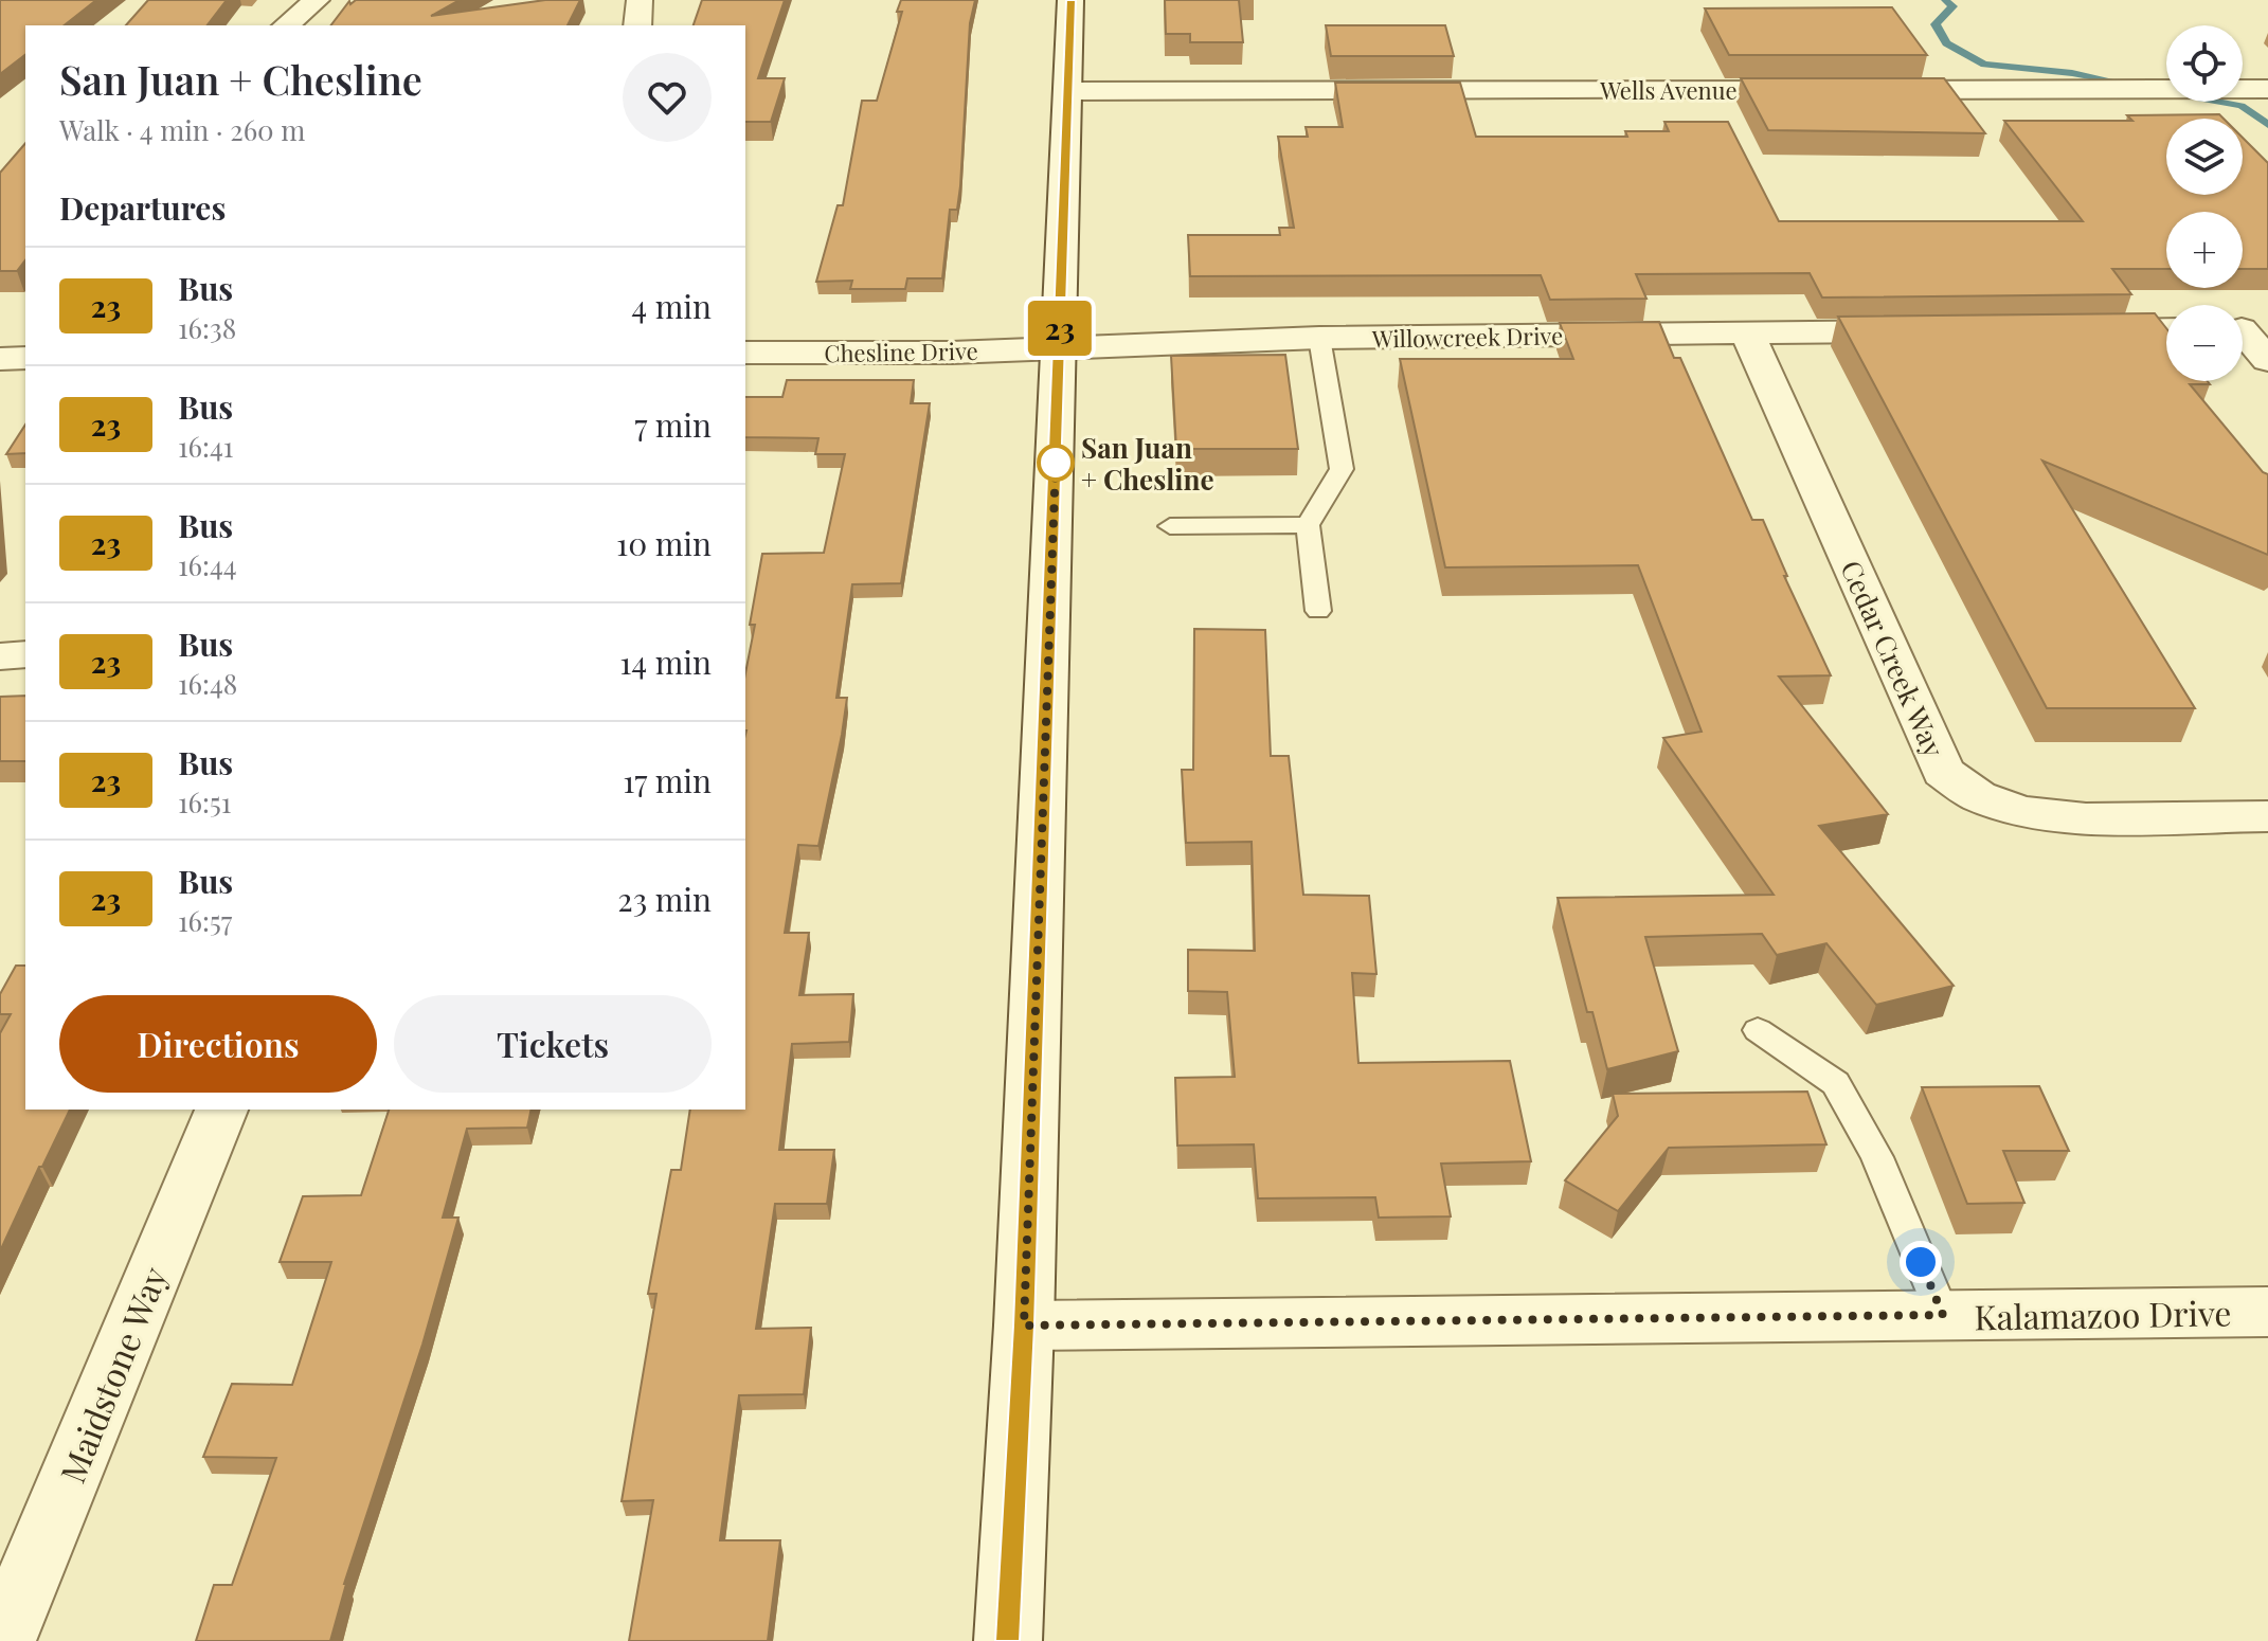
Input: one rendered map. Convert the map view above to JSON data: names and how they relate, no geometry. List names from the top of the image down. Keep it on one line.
{"streets":{"street":["Wells Avenue","Willowcreek Drive","Chesline Drive","Cedar Creek Way","Kalamazoo Drive","Maidstone Way"]},"crossings":[["Willowcreek Drive","Chesline Drive"],["Willowcreek Drive","Cedar Creek Way"]],"places":["San Juan + Chesline"],"lines":["bus line 23"],"page":{"on_map":"23","map_buttons":["+","−"],"heading":[["San Juan + Chesline","Walk · 4 min · 260 m"],"Departures"],"list":[{"mark":"23","name":"Bus","note":"16:38","value":"4 min"},{"mark":"23","name":"Bus","note":"16:41","value":"7 min"},{"mark":"23","name":"Bus","note":"16:44","value":"10 min"},{"mark":"23","name":"Bus","note":"16:48","value":"14 min"},{"mark":"23","name":"Bus","note":"16:51","value":"17 min"},{"mark":"23","name":"Bus","note":"16:57","value":"23 min"}],"buttons":["Directions","Tickets"]}}
